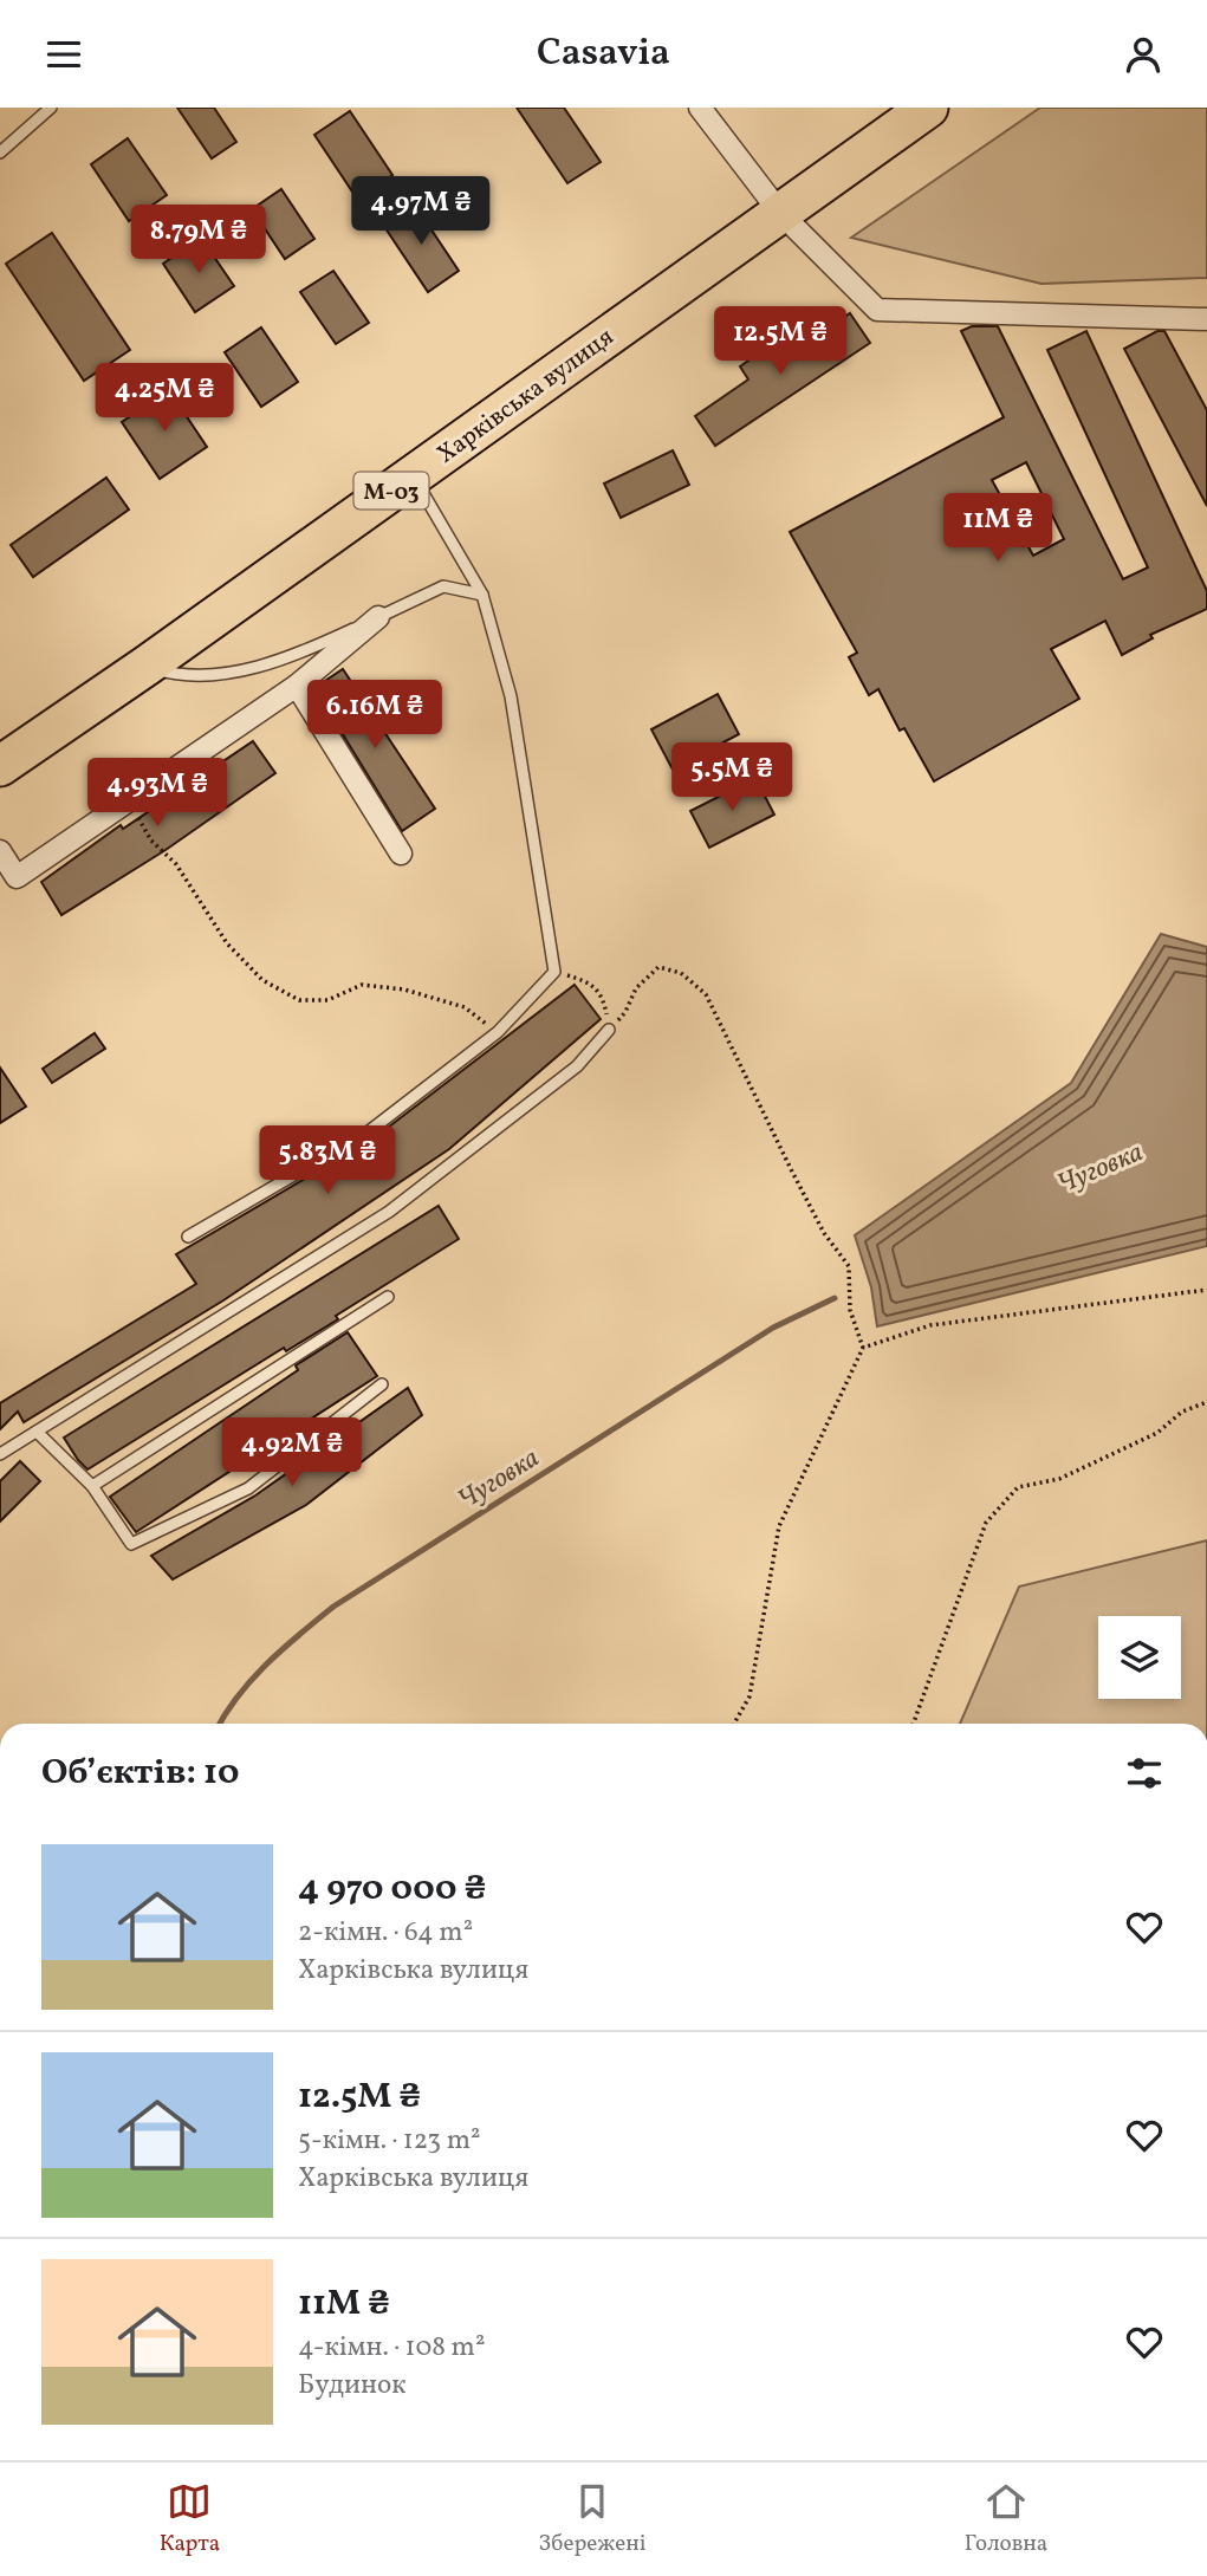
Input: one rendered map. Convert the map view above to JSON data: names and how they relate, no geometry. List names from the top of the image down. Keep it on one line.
{"streets":{"highway":["Харківська вулиця","М-03"]},"water":["Чуговка"],"page":{"header":"Casavia","price":["4.97M ₴","8.79M ₴","12.5M ₴","4.25M ₴","11M ₴","6.16M ₴","5.5M ₴","4.93M ₴","5.83M ₴","4.92M ₴"],"heading":"Об’єктів: 10","list":[{"name":"4 970 000 ₴","note":"2-кімн. · 64 m² · Харківська вулиця"},{"name":"12.5M ₴","note":"5-кімн. · 123 m² · Харківська вулиця"},{"name":"11M ₴","note":"4-кімн. · 108 m² · Будинок"}],"tabs":["Карта","Збережені","Головна"]}}
